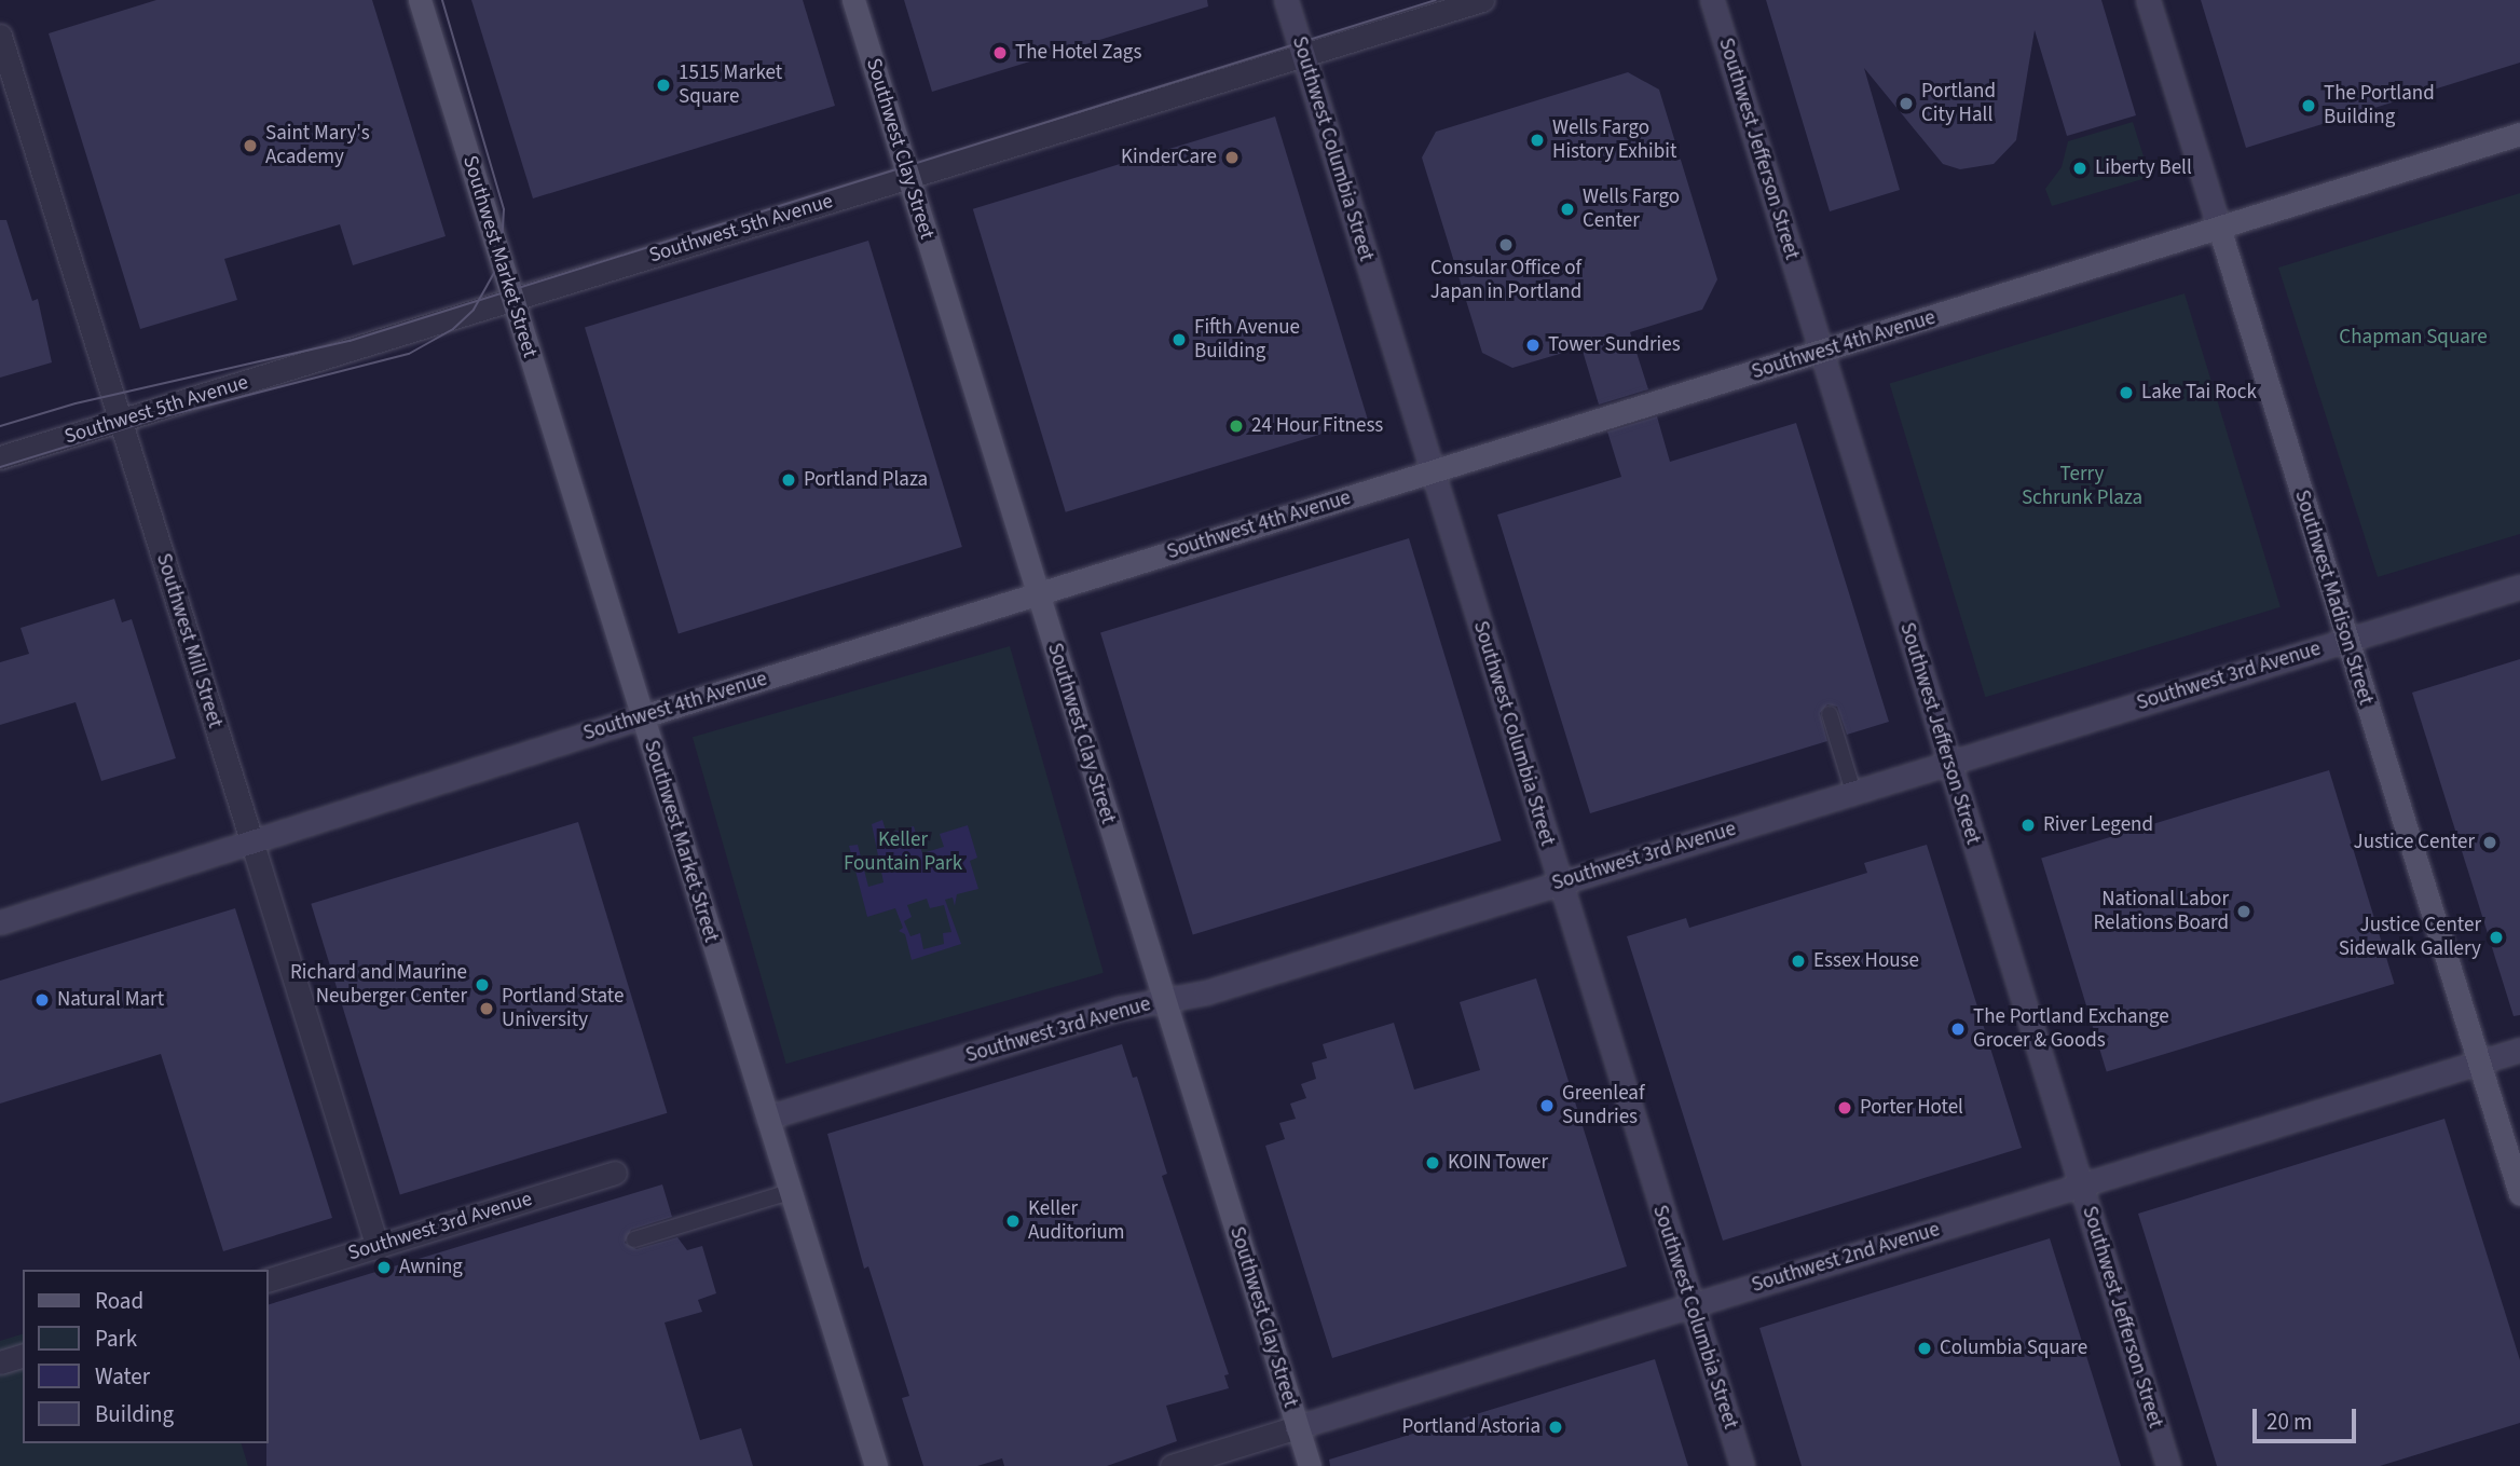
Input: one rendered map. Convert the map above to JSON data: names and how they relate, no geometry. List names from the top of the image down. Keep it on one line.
{"streets":{"main road":["Southwest Clay Street","Southwest Columbia Street","Southwest Jefferson Street","Southwest Market Street","Southwest 4th Avenue","Southwest Madison Street","Southwest 3rd Avenue","Southwest 2nd Avenue"],"street":["Southwest 5th Avenue","Southwest Mill Street"]},"crossings":[["Southwest Clay Street","Southwest 5th Avenue"],["Southwest Clay Street","Southwest 4th Avenue"],["Southwest Clay Street","Southwest 3rd Avenue"],["Southwest Clay Street","Southwest 2nd Avenue"],["Southwest Columbia Street","Southwest 5th Avenue"],["Southwest Columbia Street","Southwest 4th Avenue"],["Southwest Columbia Street","Southwest 3rd Avenue"],["Southwest Columbia Street","Southwest 2nd Avenue"],["Southwest Jefferson Street","Southwest 4th Avenue"],["Southwest Jefferson Street","Southwest 3rd Avenue"],["Southwest Jefferson Street","Southwest 2nd Avenue"],["Southwest 5th Avenue","Southwest Market Street"],["Southwest 5th Avenue","Southwest Mill Street"],["Southwest Market Street","Southwest 4th Avenue"],["Southwest Market Street","Southwest 3rd Avenue"],["Southwest 4th Avenue","Southwest Madison Street"],["Southwest 4th Avenue","Southwest Mill Street"],["Southwest Madison Street","Southwest 3rd Avenue"],["Southwest Madison Street","Southwest 2nd Avenue"],["Southwest Mill Street","Southwest 3rd Avenue"]],"parks":["Chapman Square","Terry Schrunk Plaza","Keller Fountain Park"],"places":["The Hotel Zags","1515 Market Square","Portland City Hall","The Portland Building","Wells Fargo History Exhibit","Saint Mary's Academy","KinderCare","Liberty Bell","Wells Fargo Center","Consular Office of Japan in Portland","Fifth Avenue Building","Tower Sundries","Lake Tai Rock","24 Hour Fitness","Portland Plaza","River Legend","Justice Center","National Labor Relations Board","Justice Center Sidewalk Gallery","Essex House","Richard and Maurine Neuberger Center","Natural Mart","Portland State University","The Portland Exchange Grocer & Goods","Greenleaf Sundries","Porter Hotel","KOIN Tower","Keller Auditorium","Awning","Columbia Square","Portland Astoria"],"legend":["Road","Park","Water","Building"],"scale_bar":"20 m"}
